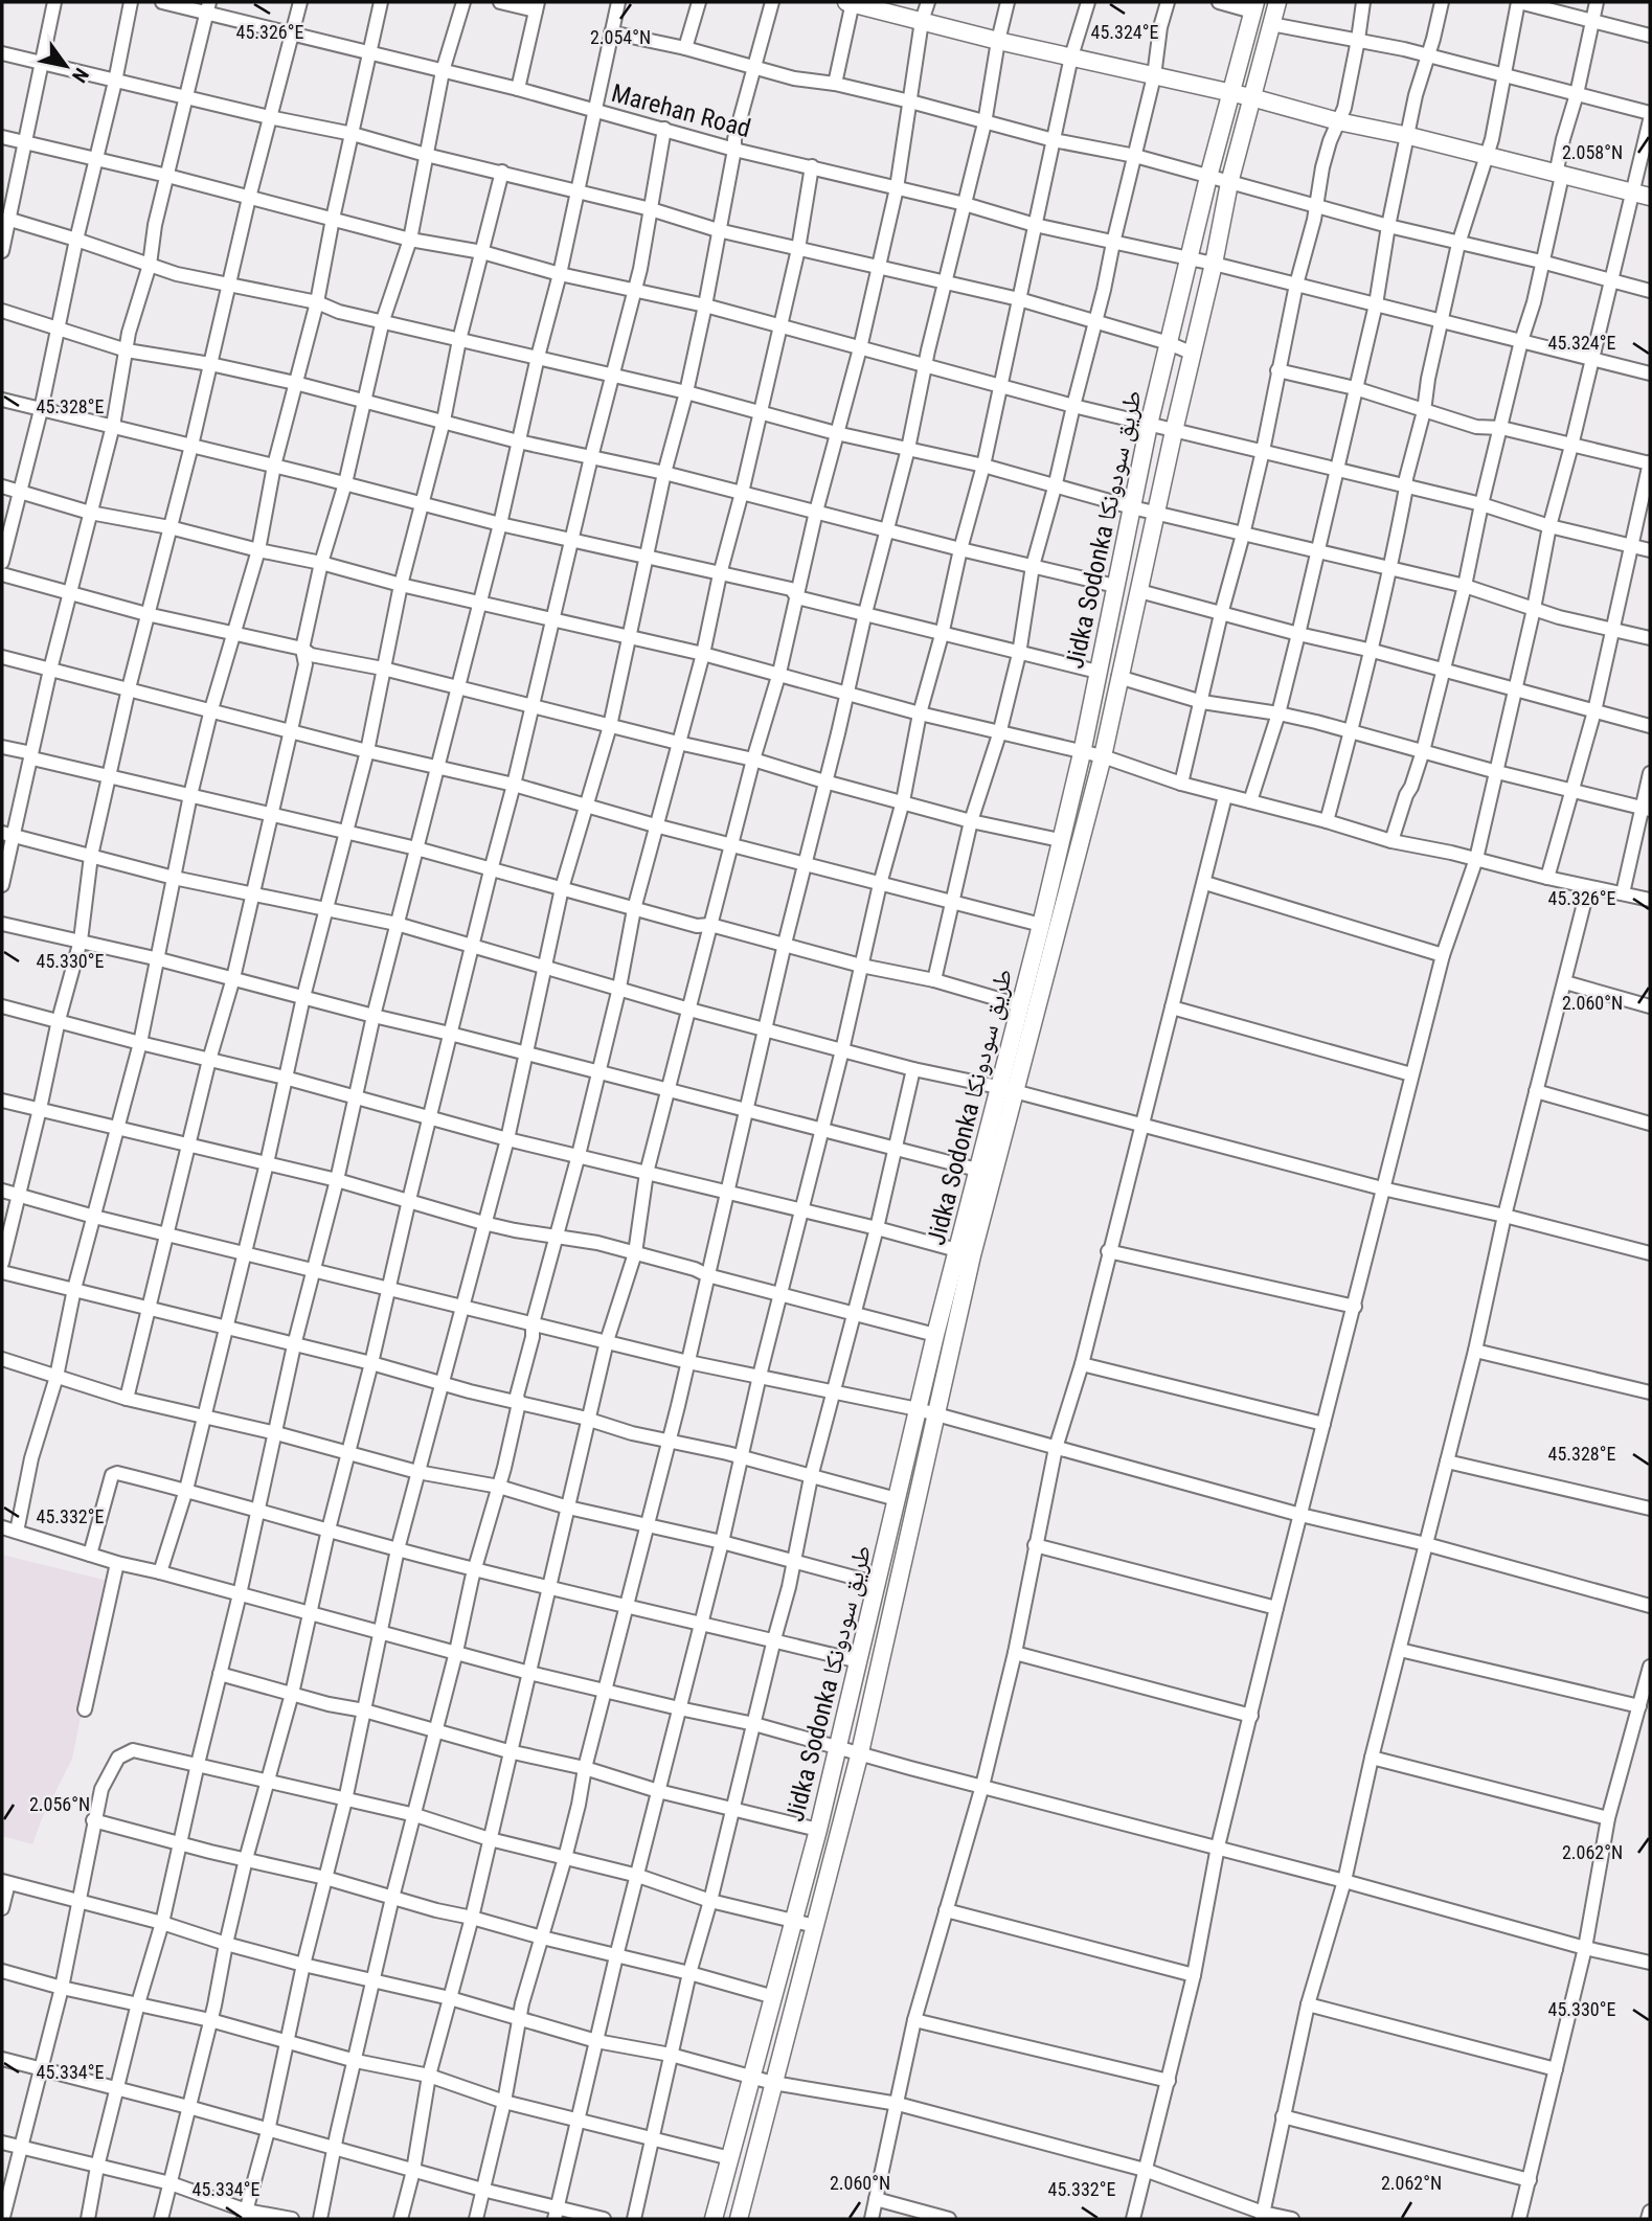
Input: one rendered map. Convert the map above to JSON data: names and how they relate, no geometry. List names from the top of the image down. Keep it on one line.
{"streets":{"main road":["Jidka Sodonka طريق سودونكا"],"street":["Marehan Road"]},"crossings":[["Marehan Road","Jidka Sodonka طريق سودونكا"]],"north":"bottom right","coordinates":["45.326°E","45.324°E","2.054°N","2.058°N","45.328°E","45.330°E","2.060°N","45.332°E","2.056°N","2.062°N","45.334°E"]}
